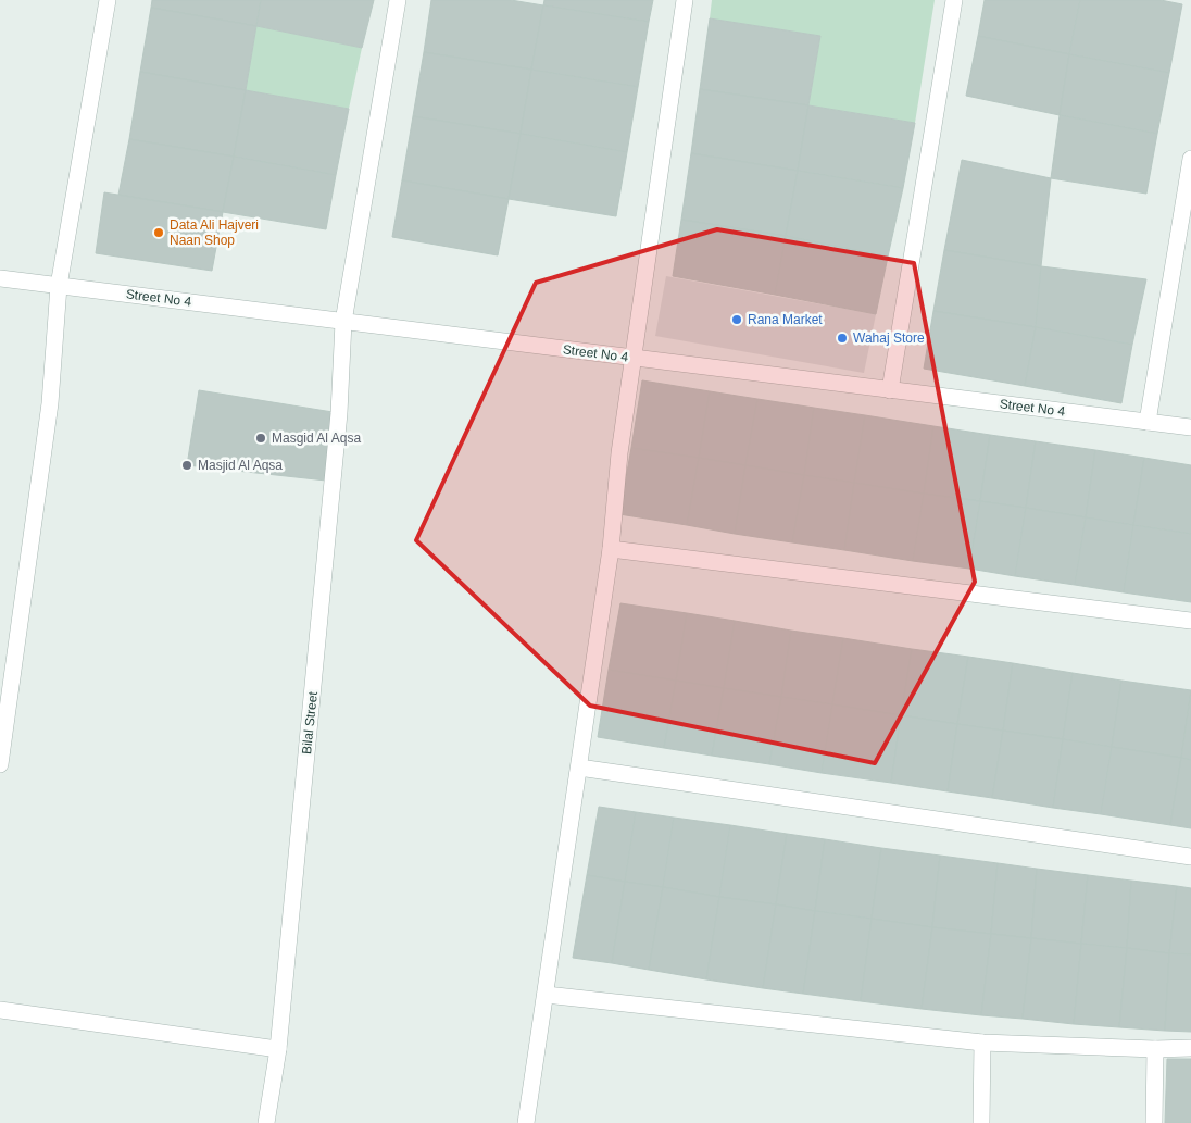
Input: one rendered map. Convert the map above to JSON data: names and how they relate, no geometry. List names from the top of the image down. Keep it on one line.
{"streets":{"street":["Street No 4","Bilal Street"]},"crossings":[["Street No 4","Bilal Street"]],"places":["Data Ali Hajveri Naan Shop","Rana Market","Wahaj Store","Masgid Al Aqsa","Masjid Al Aqsa"]}
